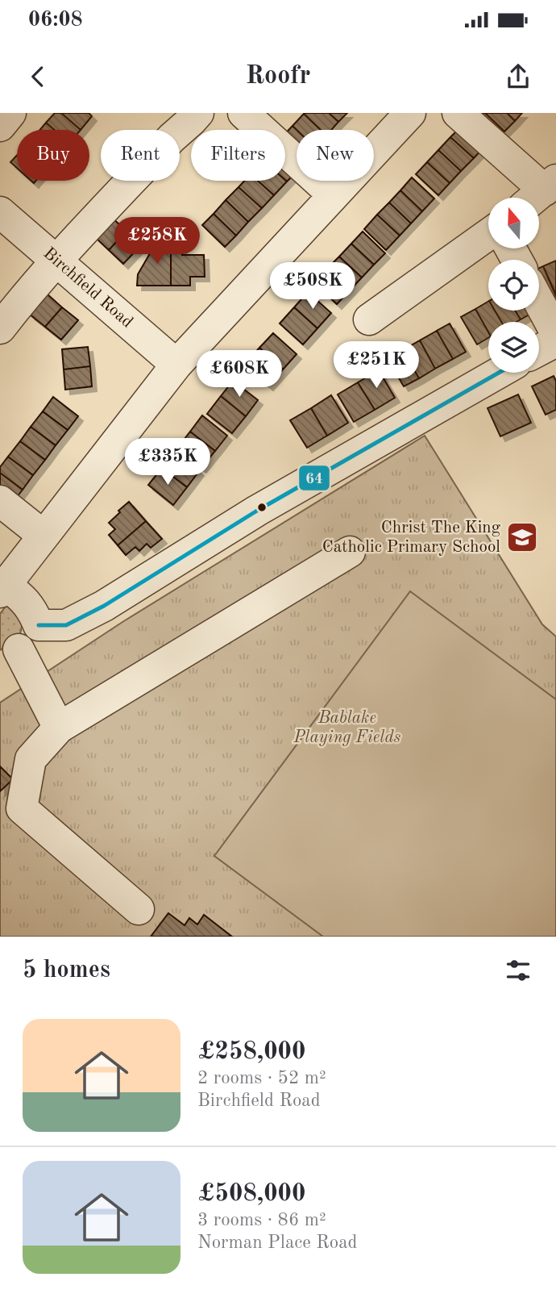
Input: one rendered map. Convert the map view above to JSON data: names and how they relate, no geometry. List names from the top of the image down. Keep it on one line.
{"streets":{"street":["Birchfield Road"]},"parks":["Bablake Playing Fields"],"places":{"school or university":["Christ The King Catholic Primary School"]},"lines":["transit line 64"],"north":"top","page":{"status":"06:08","header":"Roofr","chip":["Buy","Rent","Filters","New"],"price":["£258K","£508K","£251K","£608K","£335K"],"heading":"5 homes","list":[{"name":"£258,000","note":"2 rooms · 52 m² · Birchfield Road"},{"name":"£508,000","note":"3 rooms · 86 m² · Norman Place Road"}]}}
